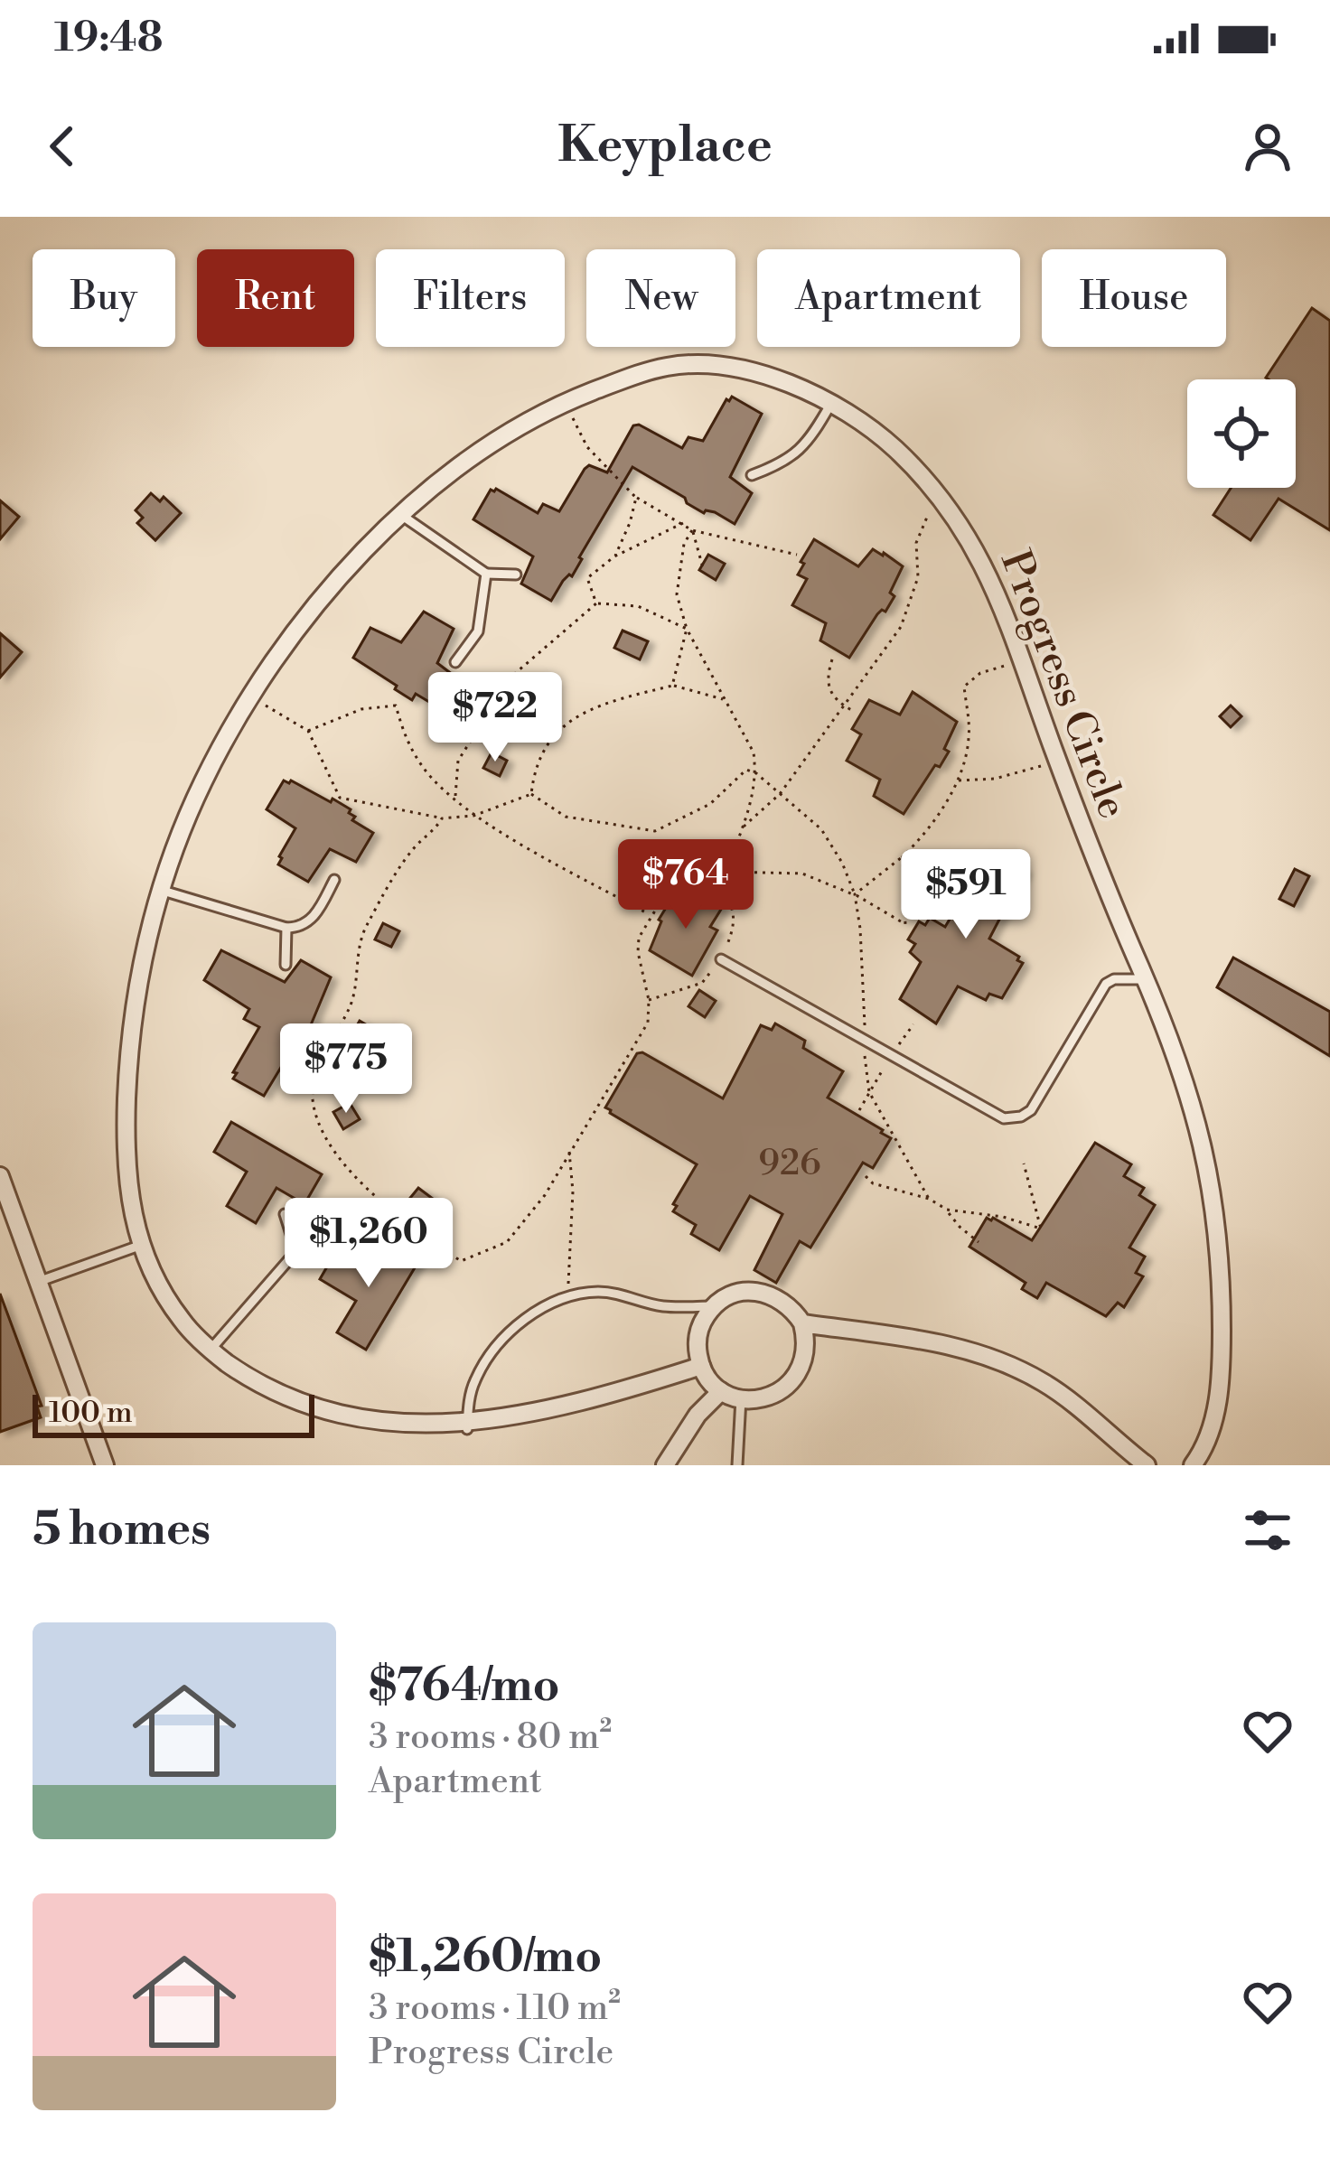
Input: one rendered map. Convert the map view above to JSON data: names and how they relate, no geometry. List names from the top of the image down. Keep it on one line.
{"streets":{"street":["Progress Circle"]},"house_numbers":["926"],"scale_bar":"100 m","page":{"status":"19:48","header":"Keyplace","chip":["Buy","Rent","Filters","New","Apartment","House"],"price":["$722","$764","$591","$775","$1,260"],"scale":"100 m","heading":"5 homes","list":[{"name":"$764/mo","note":"3 rooms · 80 m² · Apartment"},{"name":"$1,260/mo","note":"3 rooms · 110 m² · Progress Circle"}]}}
